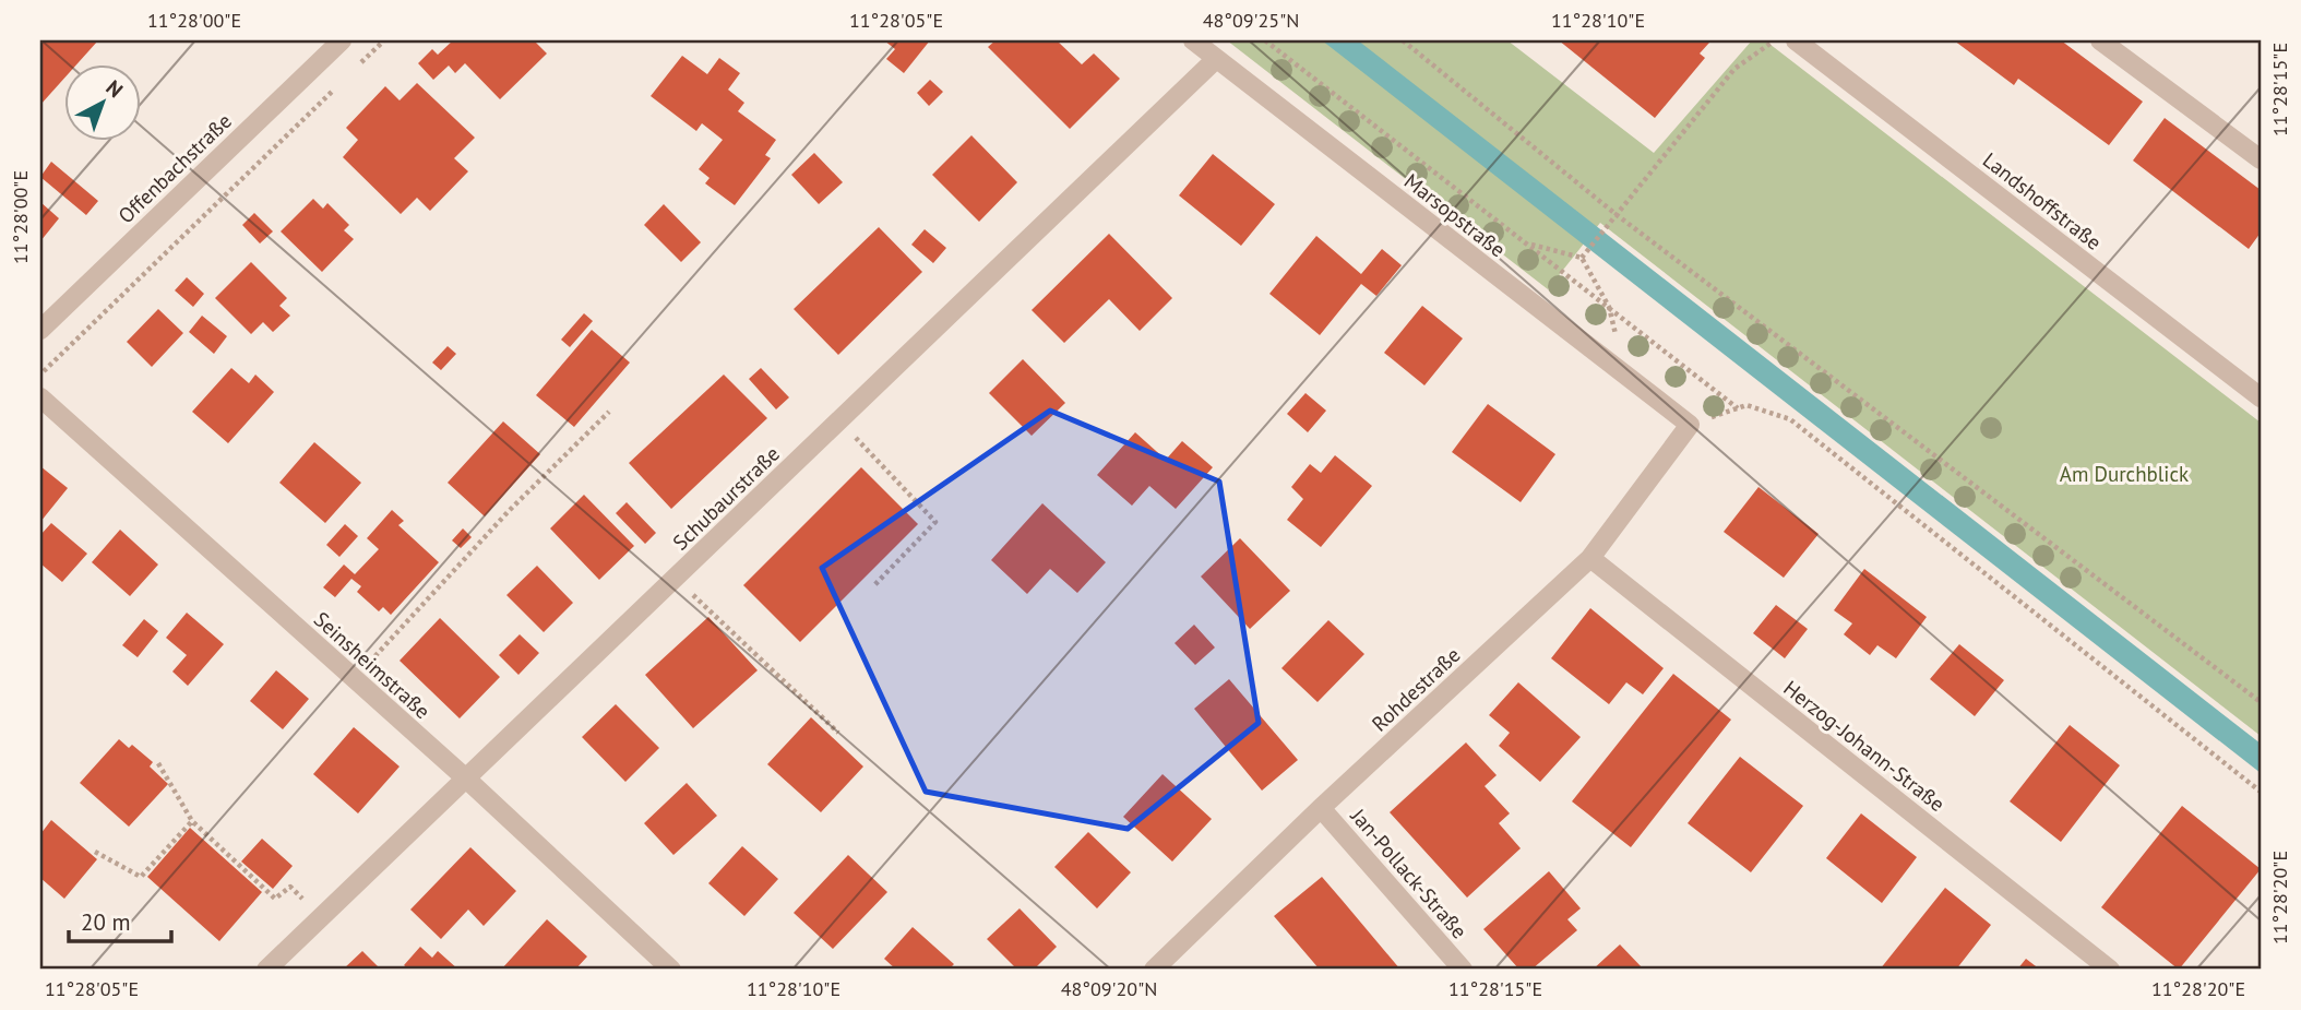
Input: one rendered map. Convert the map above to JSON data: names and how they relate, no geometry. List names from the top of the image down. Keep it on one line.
{"streets":{"street":["Offenbachstraße","Landshoffstraße","Marsopstraße","Schubaurstraße","Seinsheimstraße","Rohdestraße","Herzog-Johann-Straße","Jan-Pollack-Straße"]},"crossings":[["Marsopstraße","Schubaurstraße"],["Marsopstraße","Rohdestraße"],["Schubaurstraße","Seinsheimstraße"],["Rohdestraße","Herzog-Johann-Straße"],["Rohdestraße","Jan-Pollack-Straße"]],"parks":["Am Durchblick"],"scale_bar":"20 m","north":"top right","coordinates":["11°28'00\"E","11°28'05\"E","48°09'25\"N","11°28'10\"E","11°28'15\"E","11°28'20\"E","48°09'20\"N"]}
